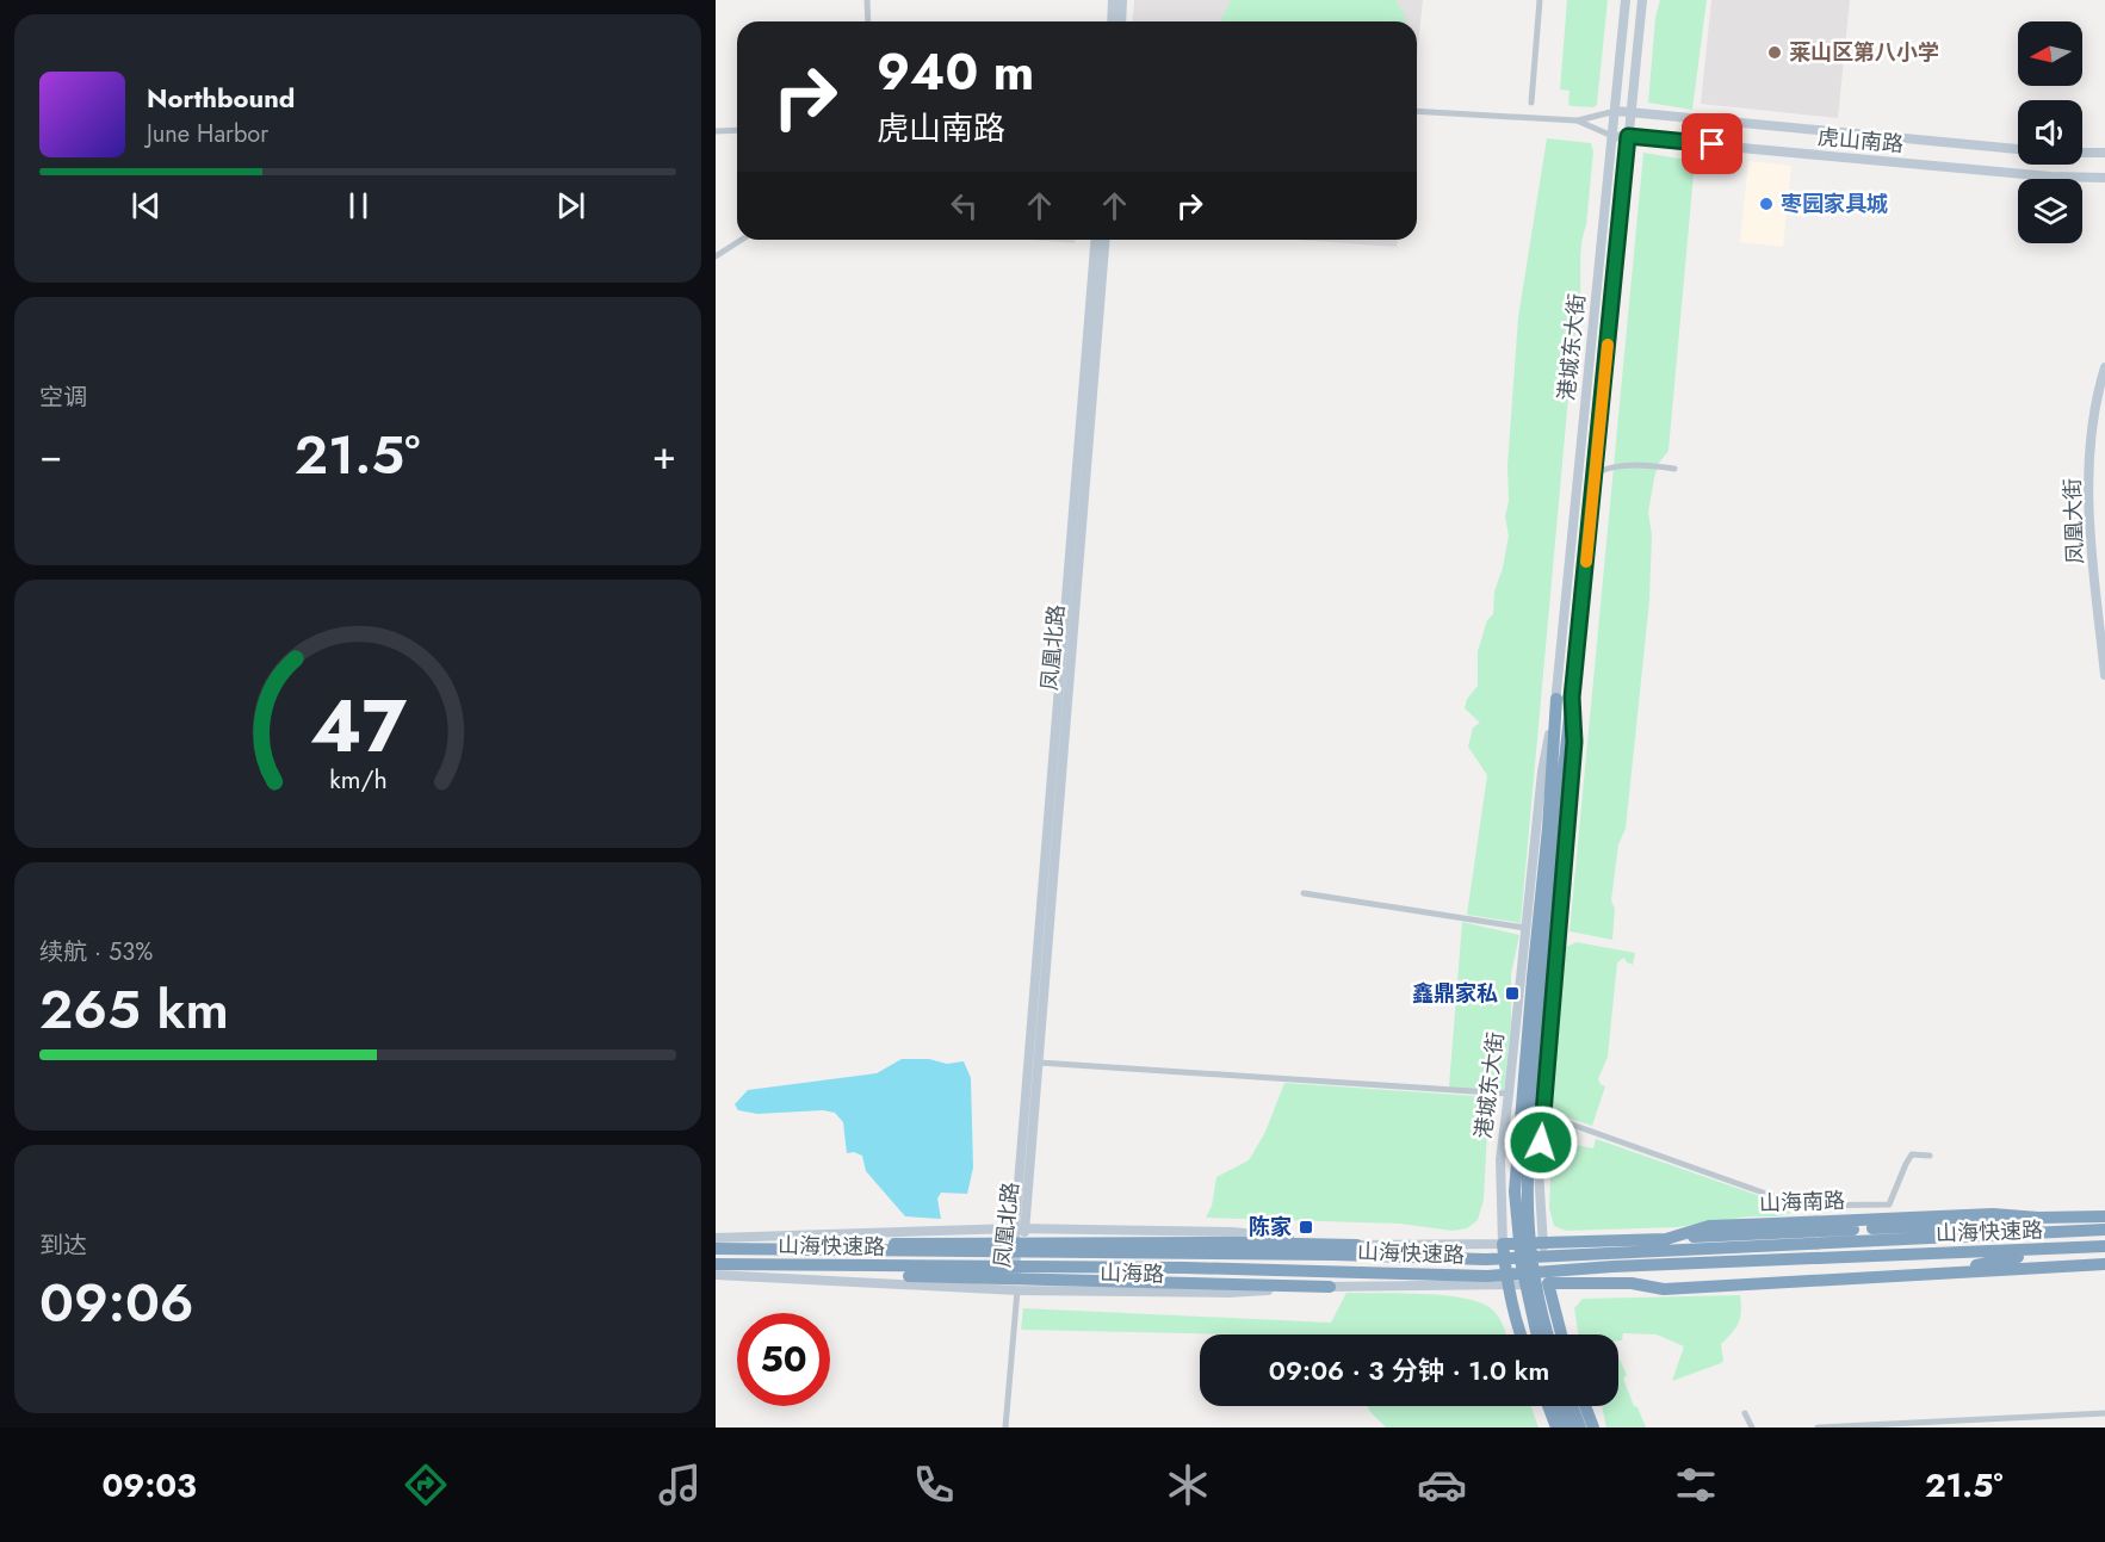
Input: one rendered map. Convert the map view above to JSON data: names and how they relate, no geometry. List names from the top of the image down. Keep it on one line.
{"streets":{"highway":["港城东大街","山海南路","山海快速路"],"main road":["虎山南路","凤凰大街","凤凰北路","山海路"]},"crossings":[["虎山南路","港城东大街"],["港城东大街","山海南路"],["港城东大街","山海路"],["凤凰北路","山海路"],["山海南路","山海路"]],"places":{"other":["莱山区第八小学","枣园家具城"],"transit":["鑫鼎家私","陈家"]},"north":"left","page":{"turn":["940 m","虎山南路"],"song":["Northbound","June Harbor"],"tile":["空调",["续航 · 53%","265 km"],["到达","09:06"]],"heat":["−","21.5°","+"],"limit":"50","trip":"09:06 · 3 分钟 · 1.0 km","tabs":["09:03","21.5°"],"gauge":["47","km/h"]}}
